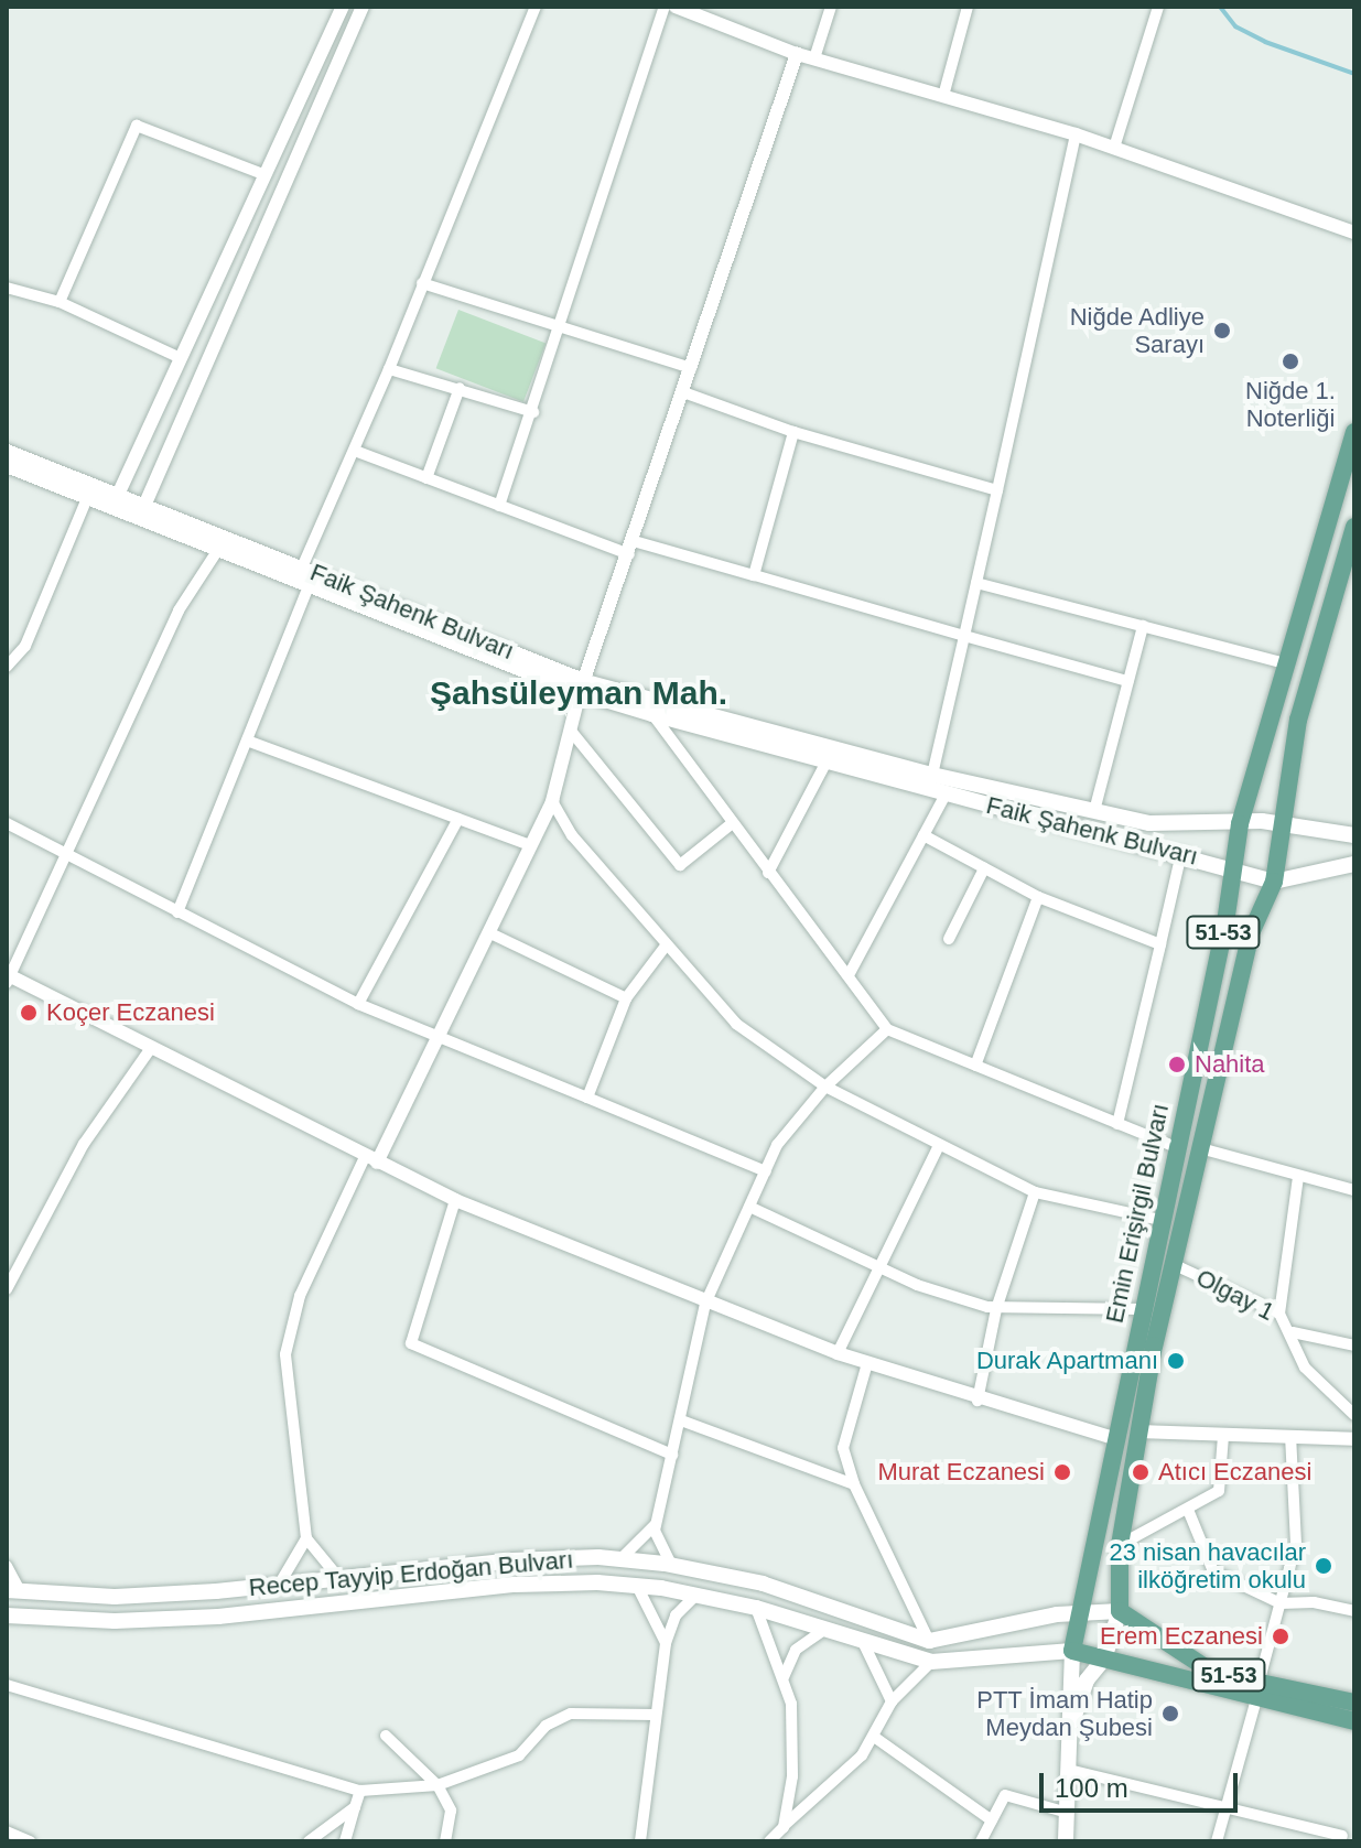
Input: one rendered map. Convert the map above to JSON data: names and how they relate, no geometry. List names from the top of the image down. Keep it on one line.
{"streets":{"main road":["Faik Şahenk Bulvarı","51-53","Emin Erişirgil Bulvarı","Recep Tayyip Erdoğan Bulvarı"],"street":["Olgay 1"]},"crossings":[["Faik Şahenk Bulvarı","Emin Erişirgil Bulvarı"],["51-53","Emin Erişirgil Bulvarı"],["51-53","Recep Tayyip Erdoğan Bulvarı"],["Emin Erişirgil Bulvarı","Olgay 1"],["Emin Erişirgil Bulvarı","Recep Tayyip Erdoğan Bulvarı"]],"districts":["Şahsüleyman Mah."],"places":["Niğde Adliye Sarayı","Niğde 1. Noterliği","Koçer Eczanesi","Nahita","Durak Apartmanı","Murat Eczanesi","Atıcı Eczanesi","23 nisan havacılar ilköğretim okulu","Erem Eczanesi","PTT İmam Hatip Meydan Şubesi"],"scale_bar":"100 m"}
